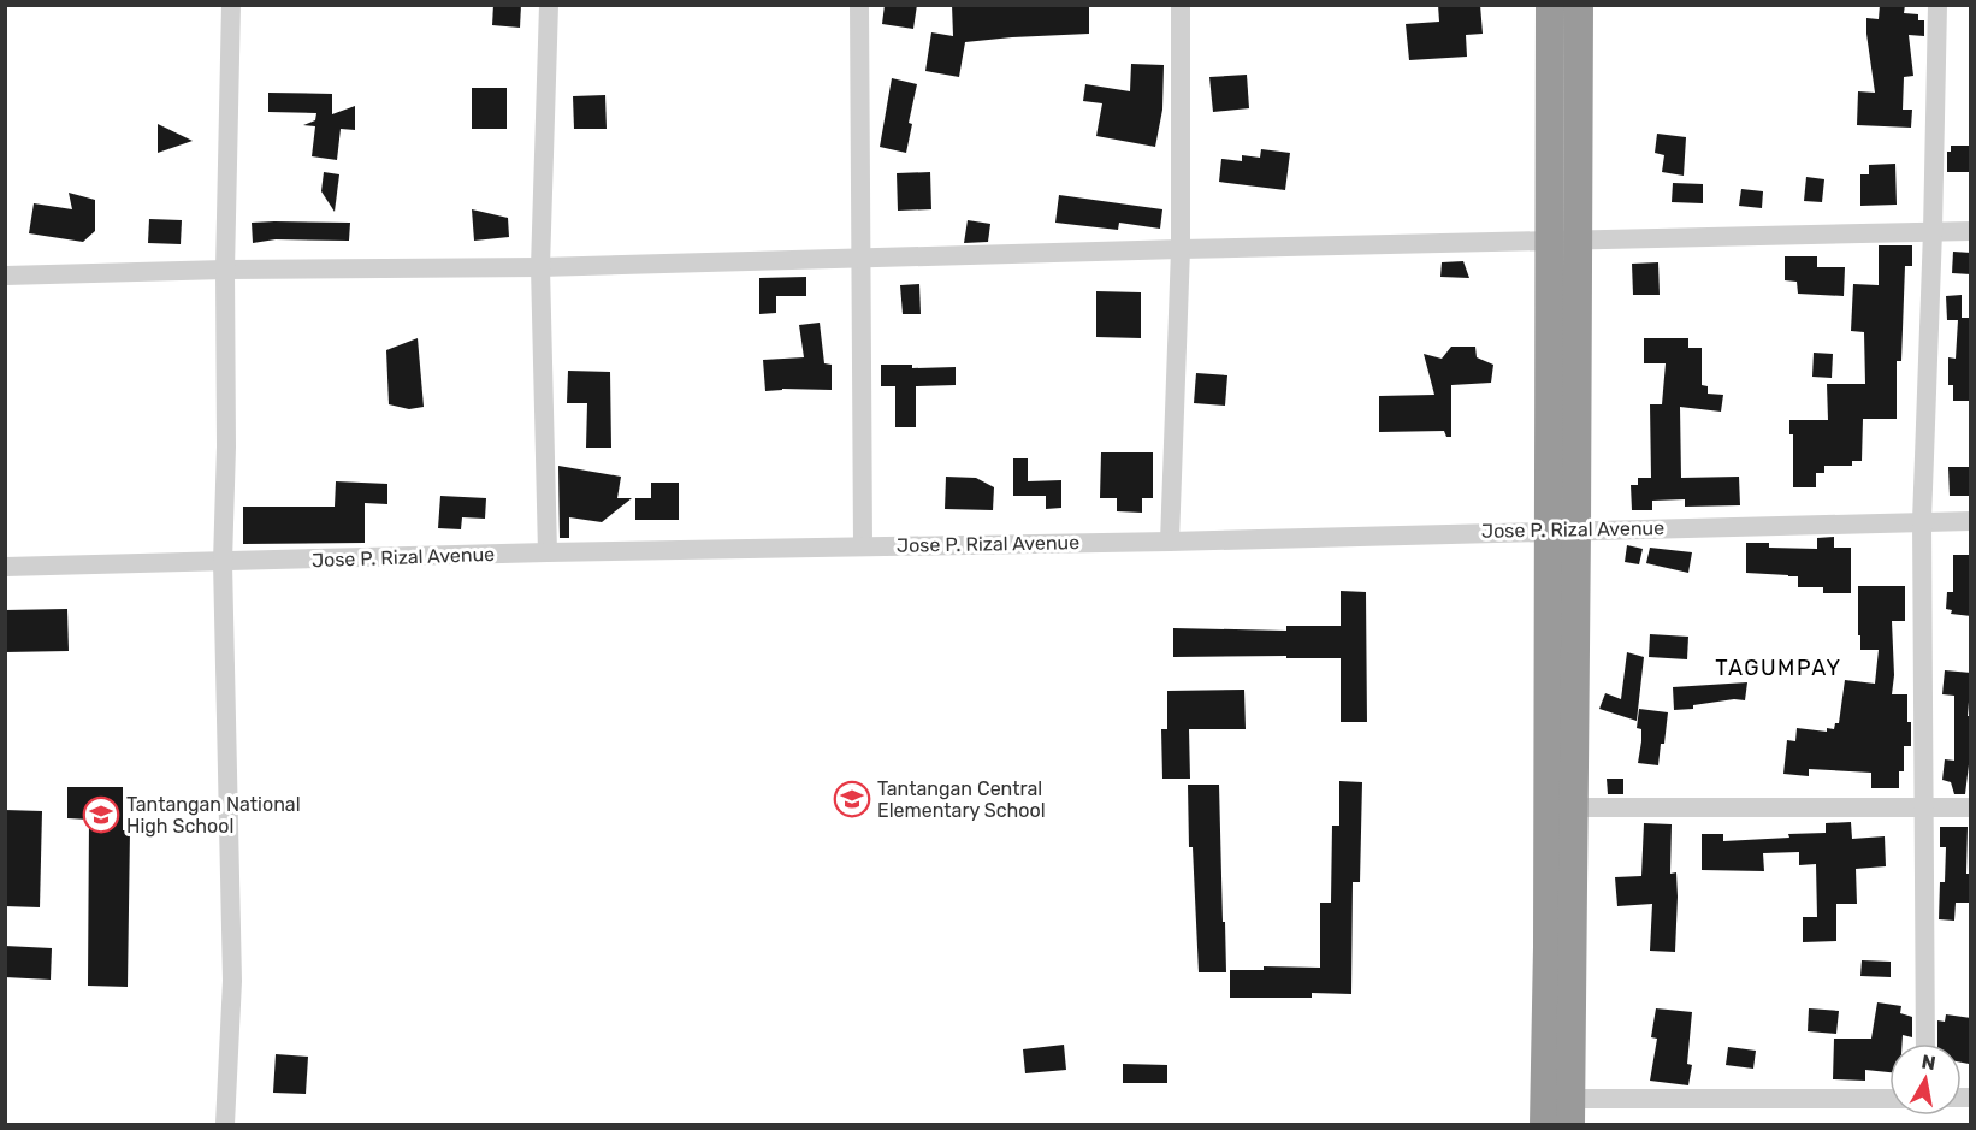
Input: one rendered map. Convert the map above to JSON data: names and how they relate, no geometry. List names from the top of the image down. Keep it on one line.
{"streets":{"street":["Jose P. Rizal Avenue"]},"districts":["TAGUMPAY"],"places":{"school or university":["Tantangan Central Elementary School","Tantangan National High School"]},"north":"top"}
